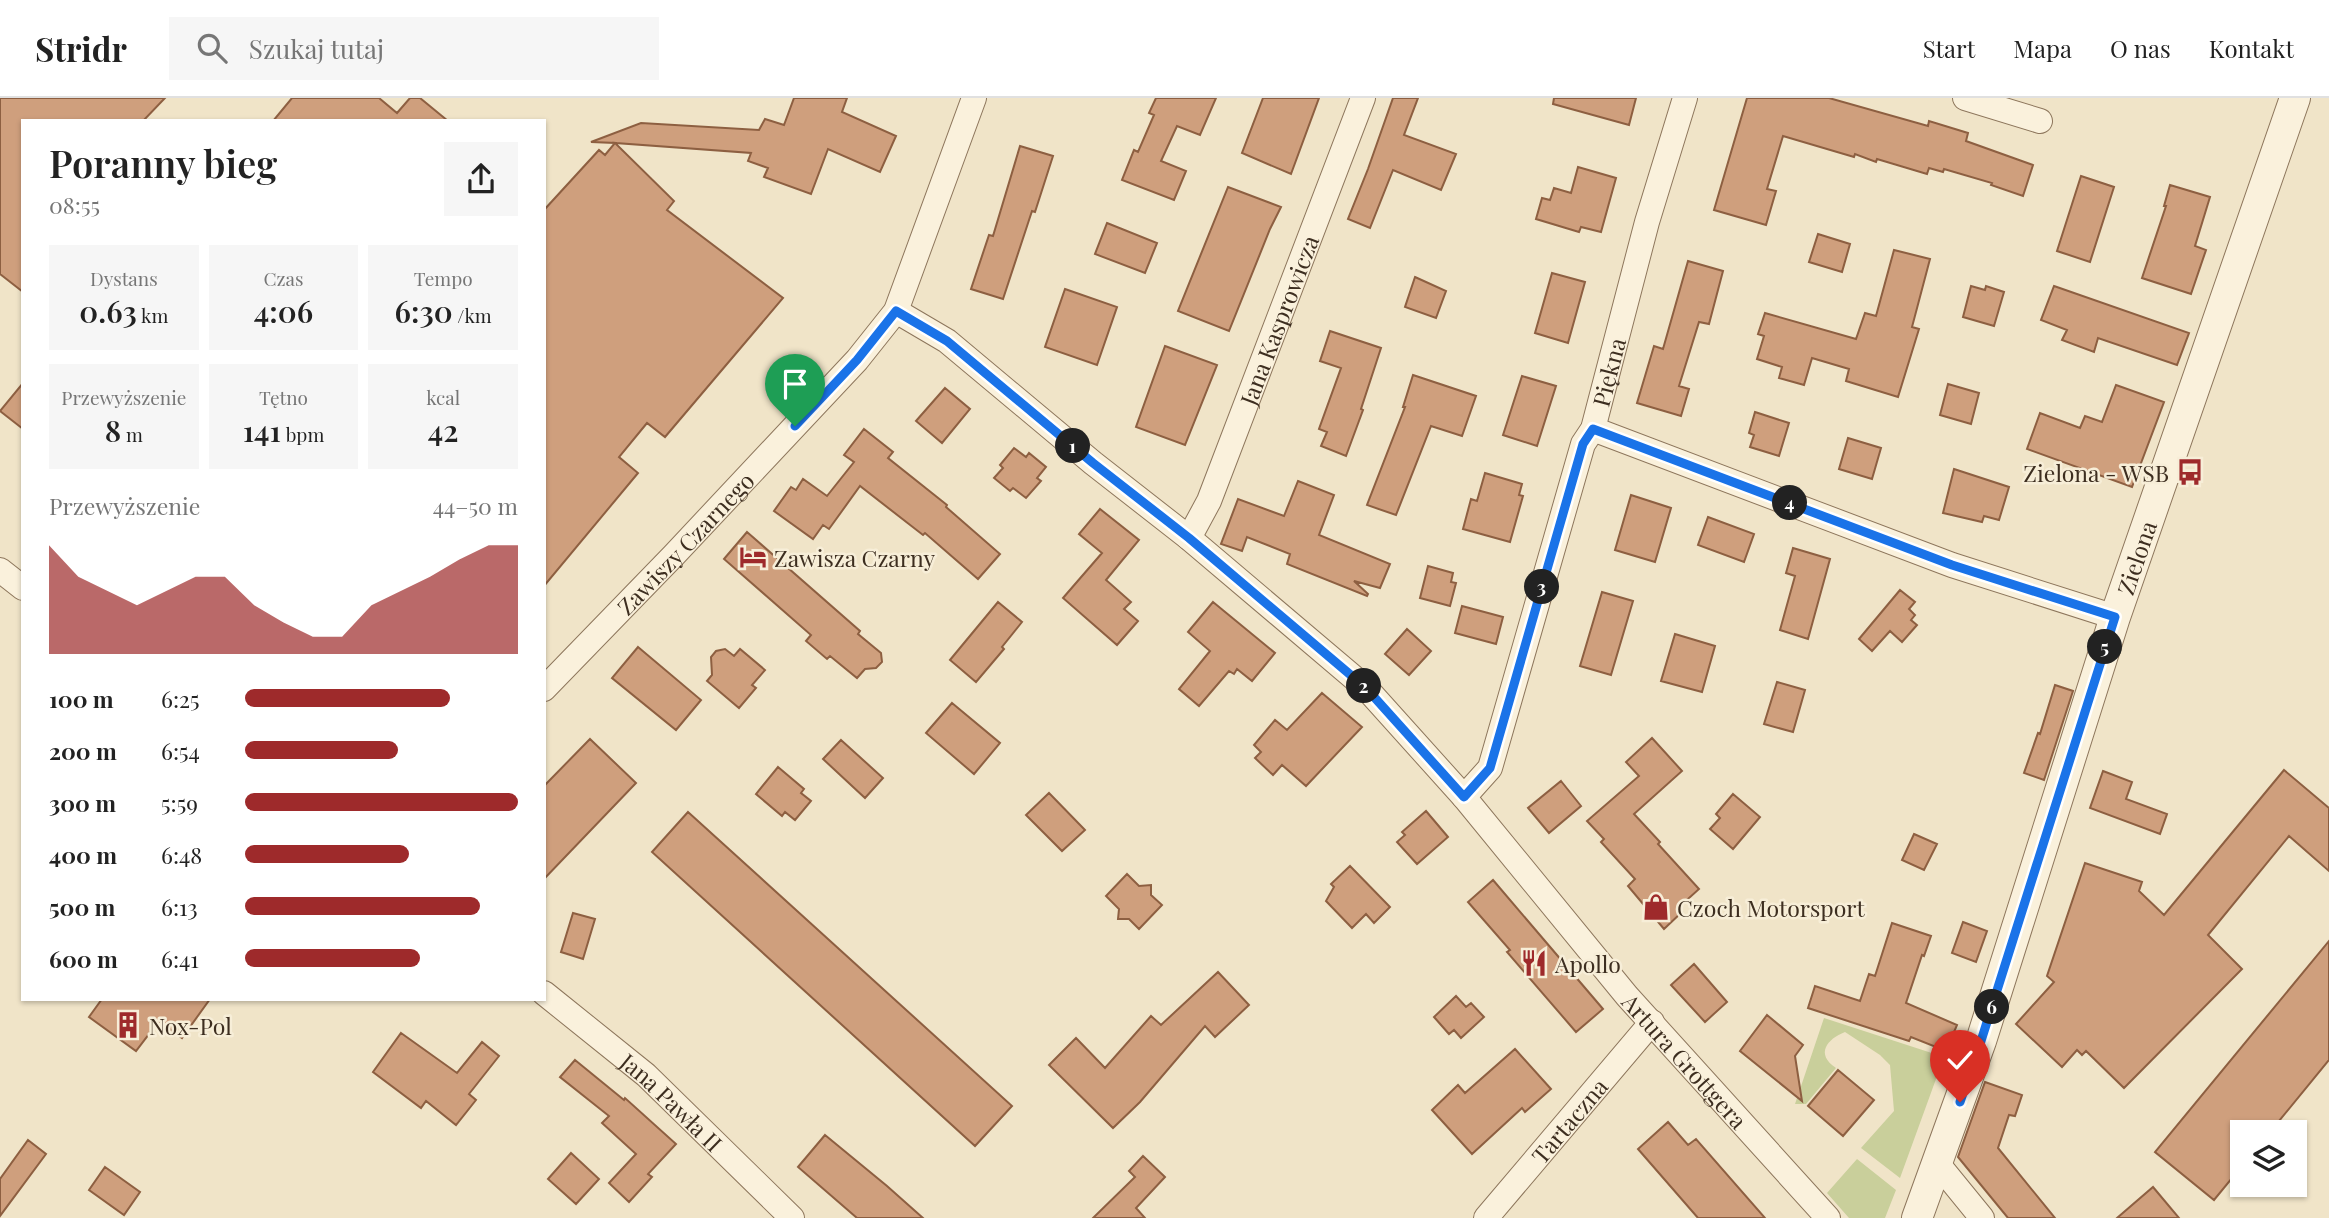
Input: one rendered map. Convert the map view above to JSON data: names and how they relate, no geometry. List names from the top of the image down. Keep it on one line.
{"streets":{"street":["Jana Kasprowicza","Piękna","Zawiszy Czarnego","Zielona","Artura Grottgera","Jana Pawła II","Tartaczna"]},"crossings":[["Jana Kasprowicza","Artura Grottgera"],["Piękna","Artura Grottgera"],["Zawiszy Czarnego","Artura Grottgera"],["Artura Grottgera","Tartaczna"]],"places":{"bus stop":["Zielona - WSB"],"hotel":["Zawisza Czarny"],"shop":["Czoch Motorsport"],"restaurant":["Apollo"],"building":["Nox-Pol"]},"page":{"header":"Stridr","search":"Szukaj tutaj","nav":["Start","Mapa","O nas","Kontakt"],"heading":["Poranny bieg","08:55"],"stats":[["Dystans","0.63 km"],["Czas","4:06"],["Tempo","6:30 /km"],["Przewyższenie","8 m"],["Tętno","141 bpm"],["kcal","42"]],"pins":["1","4","3","5","2","6"],"chart":["Przewyższenie","44–50 m"],"list":[{"name":"100 m","note":"6:25"},{"name":"200 m","note":"6:54"},{"name":"300 m","note":"5:59"},{"name":"400 m","note":"6:48"},{"name":"500 m","note":"6:13"},{"name":"600 m","note":"6:41"}]}}
